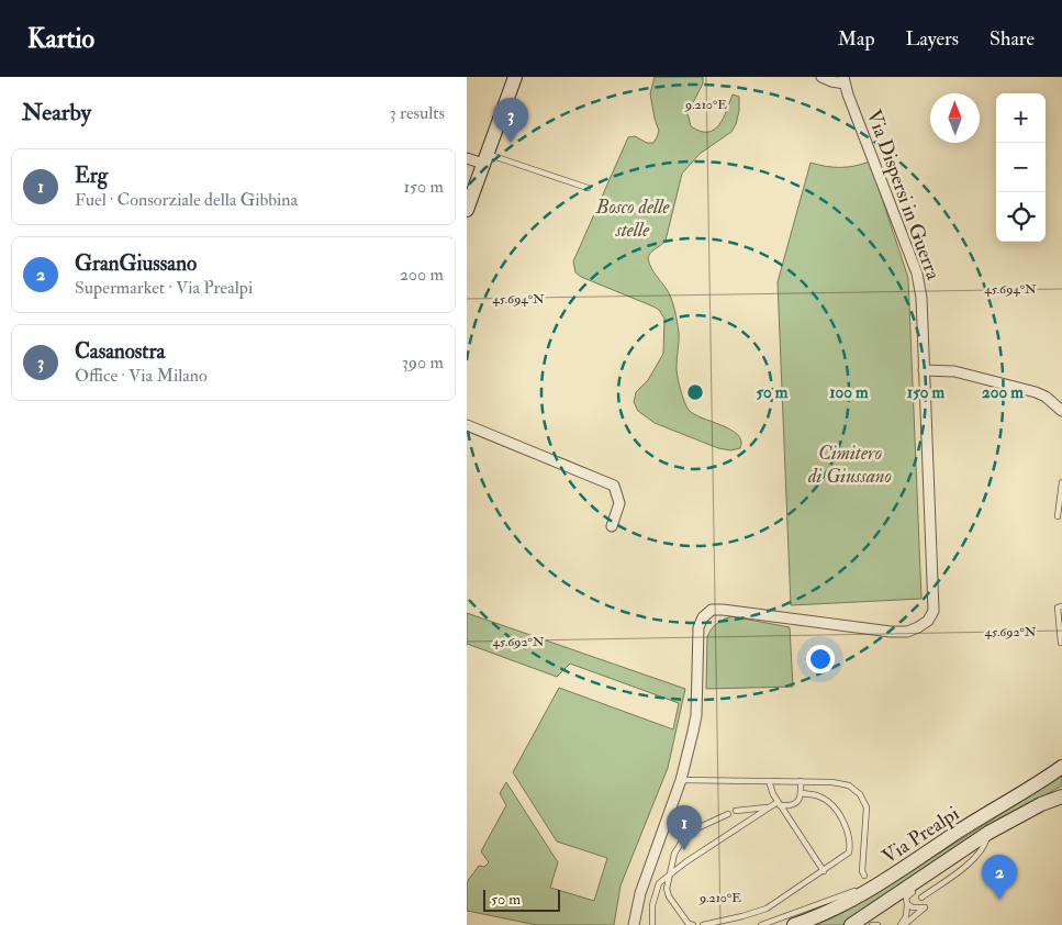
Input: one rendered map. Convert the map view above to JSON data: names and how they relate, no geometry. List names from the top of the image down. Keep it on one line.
{"streets":{"main road":["Via Prealpi"],"street":["Via Dispersi in Guerra"]},"parks":["Bosco delle stelle","Cimitero di Giussano"],"scale_bar":"50 m","north":"top","page":{"header":"Kartio","nav":["Map","Layers","Share"],"heading":["Nearby","3 results"],"map_buttons":["+","−"],"pins":["3","1","2"],"list":[{"mark":"1","name":"Erg","note":"Fuel · Consorziale della Gibbina","value":"150 m"},{"mark":"2","name":"GranGiussano","note":"Supermarket · Via Prealpi","value":"200 m"},{"mark":"3","name":"Casanostra","note":"Office · Via Milano","value":"390 m"}],"scale":"50 m"},"coordinates":["9.210°E","45.694°N","45.692°N"],"rings":["50 m","100 m","150 m","200 m"]}
